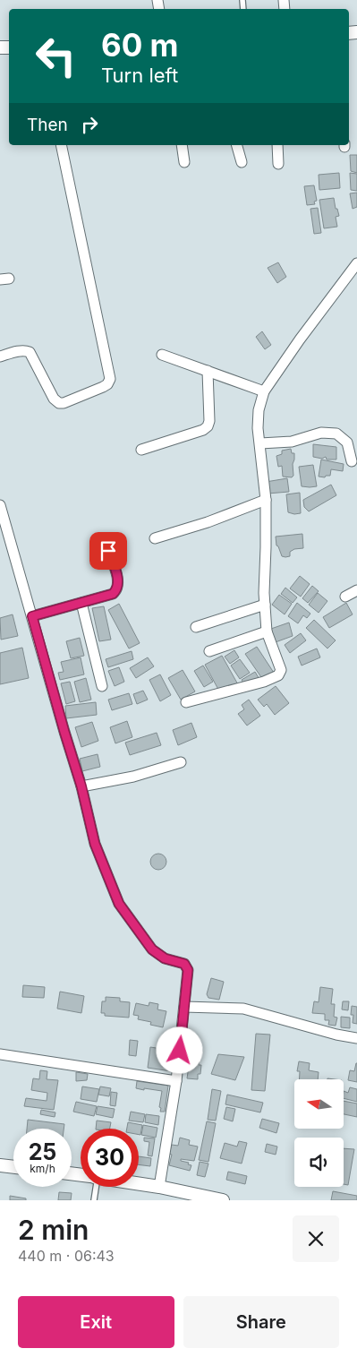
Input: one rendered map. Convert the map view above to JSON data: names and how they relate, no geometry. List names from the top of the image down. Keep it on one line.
{"north":"left","page":{"turn":["60 m","Turn left"],"then":"Then","speed":"25 km/h","limit":"30","heading":["2 min","440 m · 06:43"],"buttons":["Exit","Share"]}}
